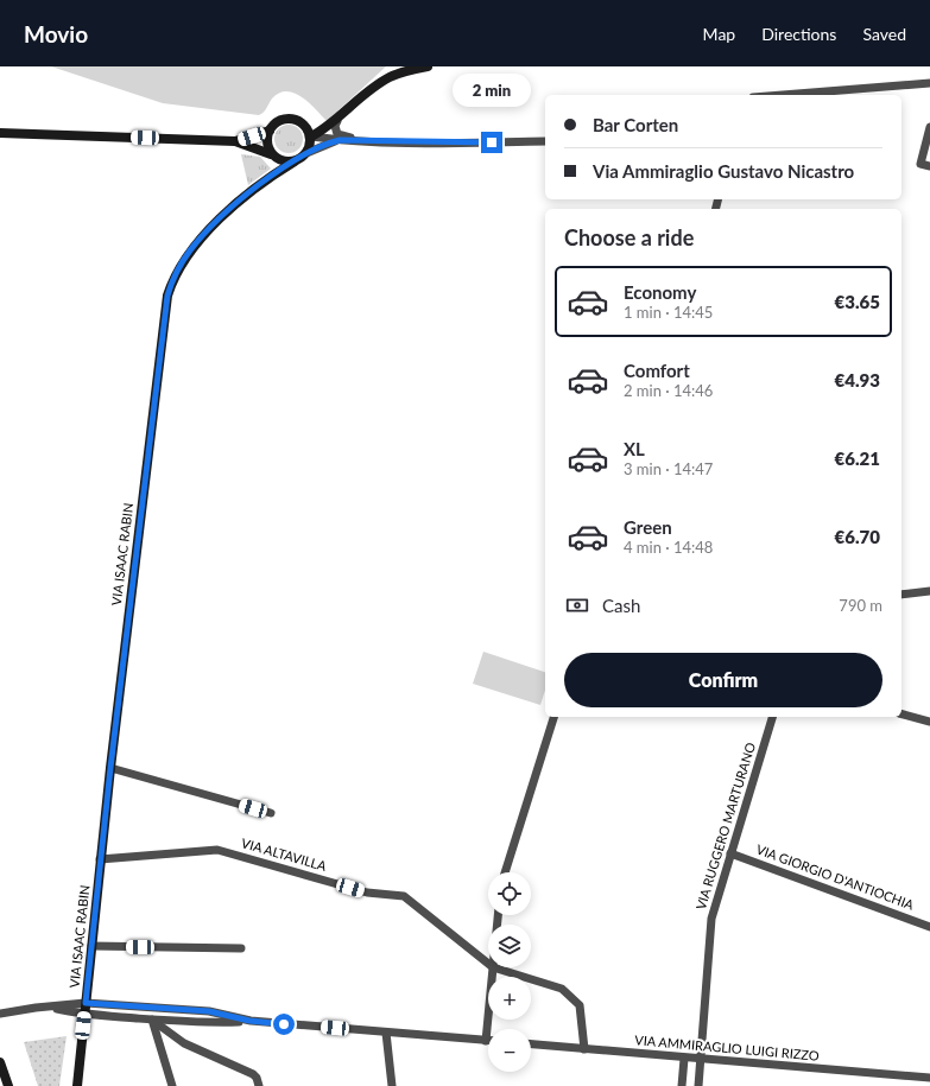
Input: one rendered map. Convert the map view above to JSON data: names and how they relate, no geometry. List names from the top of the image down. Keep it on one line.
{"streets":{"street":["VIA ISAAC RABIN","VIA RUGGERO MARTURANO","VIA ALTAVILLA","VIA GIORGIO D'ANTIOCHIA","VIA AMMIRAGLIO LUIGI RIZZO"]},"crossings":[["VIA ISAAC RABIN","VIA ALTAVILLA"],["VIA RUGGERO MARTURANO","VIA GIORGIO D'ANTIOCHIA"],["VIA RUGGERO MARTURANO","VIA AMMIRAGLIO LUIGI RIZZO"],["VIA ALTAVILLA","VIA AMMIRAGLIO LUIGI RIZZO"]],"page":{"header":"Movio","nav":["Map","Directions","Saved"],"bubble":"2 min","banner":["Bar Corten","Via Ammiraglio Gustavo Nicastro"],"heading":"Choose a ride","list":[{"name":"Economy","note":"1 min · 14:45","value":"€3.65"},{"name":"Comfort","note":"2 min · 14:46","value":"€4.93"},{"name":"XL","note":"3 min · 14:47","value":"€6.21"},{"name":"Green","note":"4 min · 14:48","value":"€6.70"}],"pay":["Cash","790 m"],"buttons":"Confirm","map_buttons":["+","−"]}}
